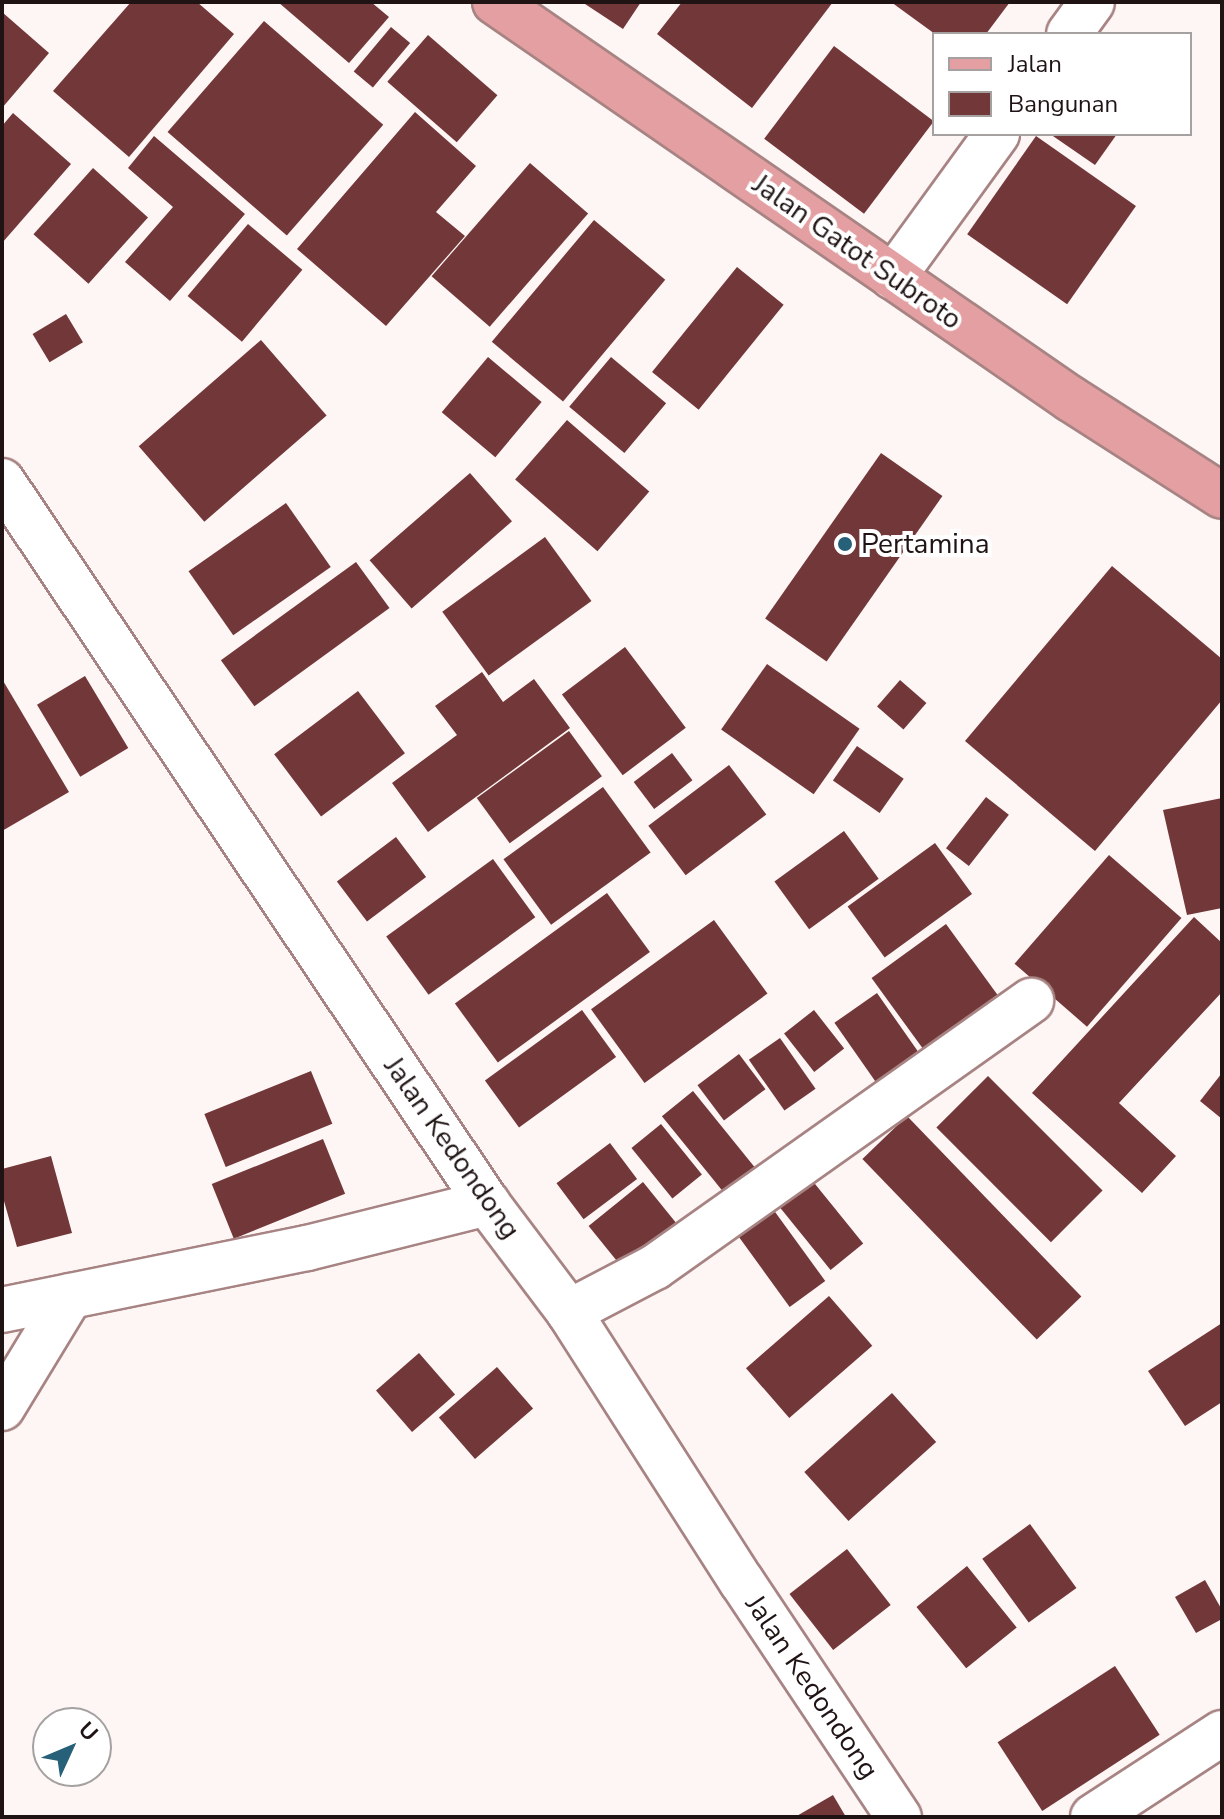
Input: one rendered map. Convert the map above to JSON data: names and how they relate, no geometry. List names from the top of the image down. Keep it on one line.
{"streets":{"main road":["Jalan Gatot Subroto"],"street":["Jalan Kedondong"]},"places":["Pertamina"],"legend":["Jalan","Bangunan"],"north":"top right"}
